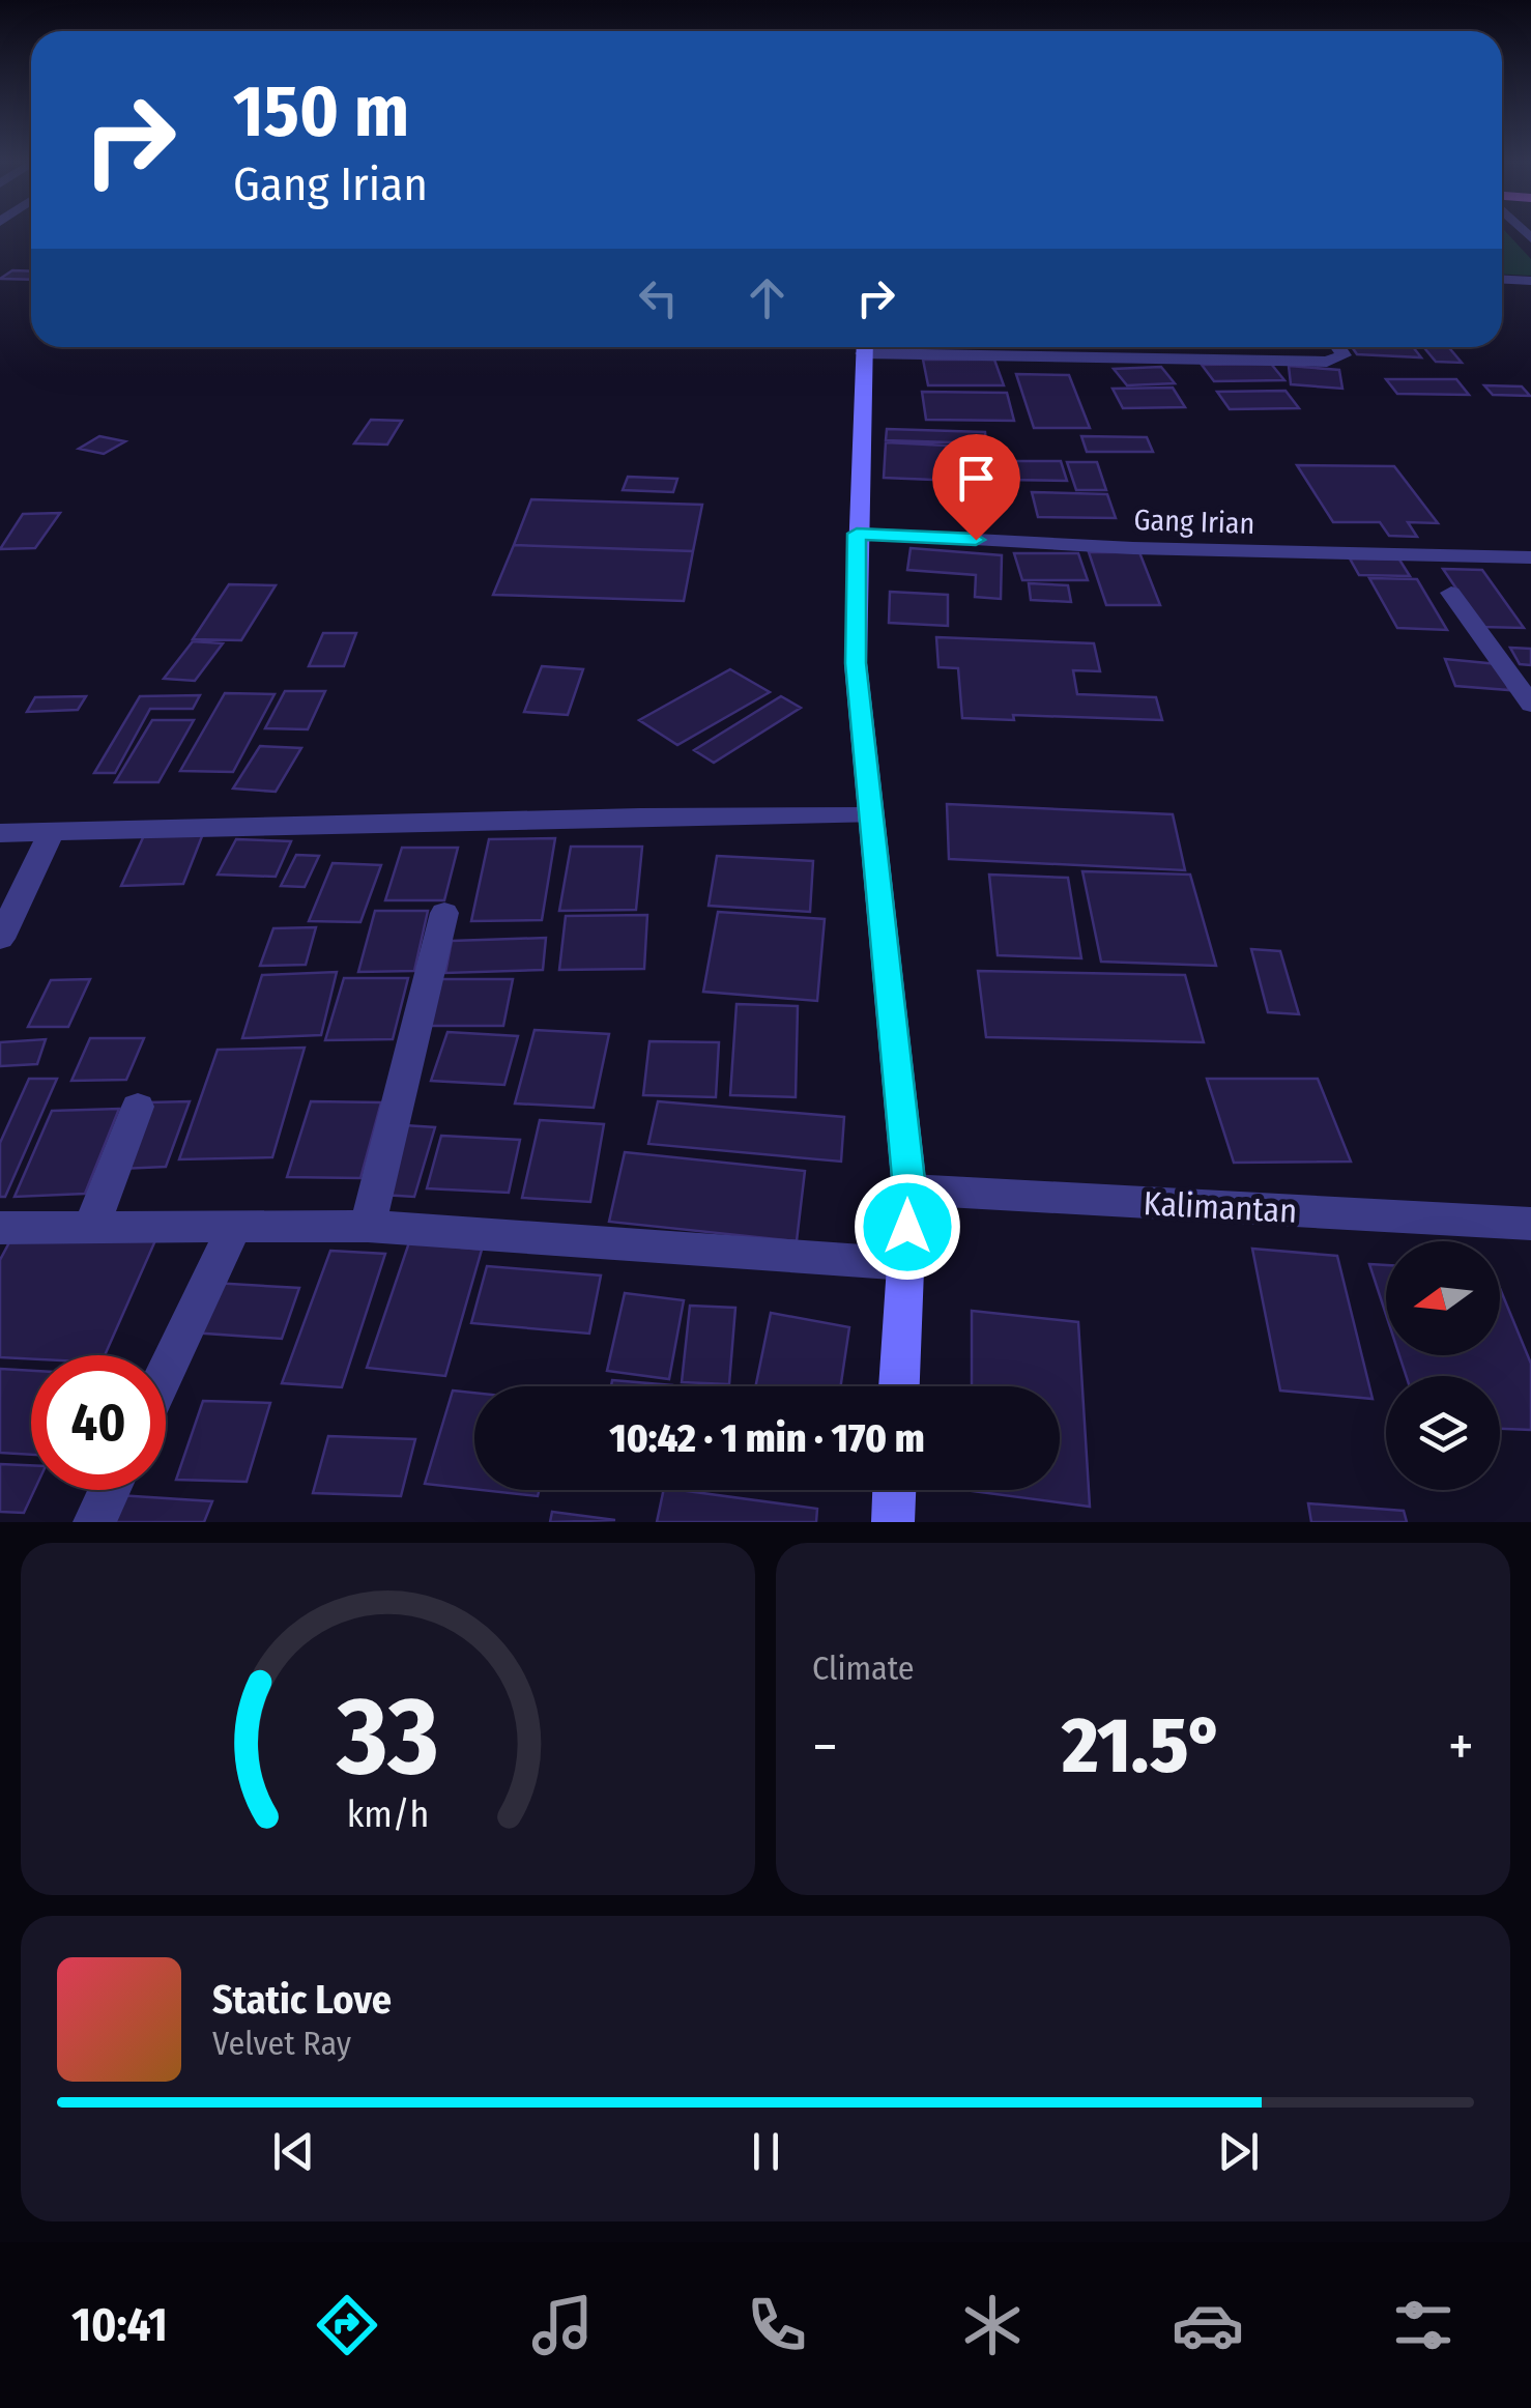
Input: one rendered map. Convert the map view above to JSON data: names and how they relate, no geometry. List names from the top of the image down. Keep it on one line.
{"streets":{"street":["Gang Irian","Kalimantan"]},"north":"left","page":{"turn":["150 m","Gang Irian"],"limit":"40","trip":"10:42 · 1 min · 170 m","tile":"Climate","heat":["−","21.5°","+"],"song":["Static Love","Velvet Ray"],"tabs":"10:41","gauge":["33","km/h"]}}
